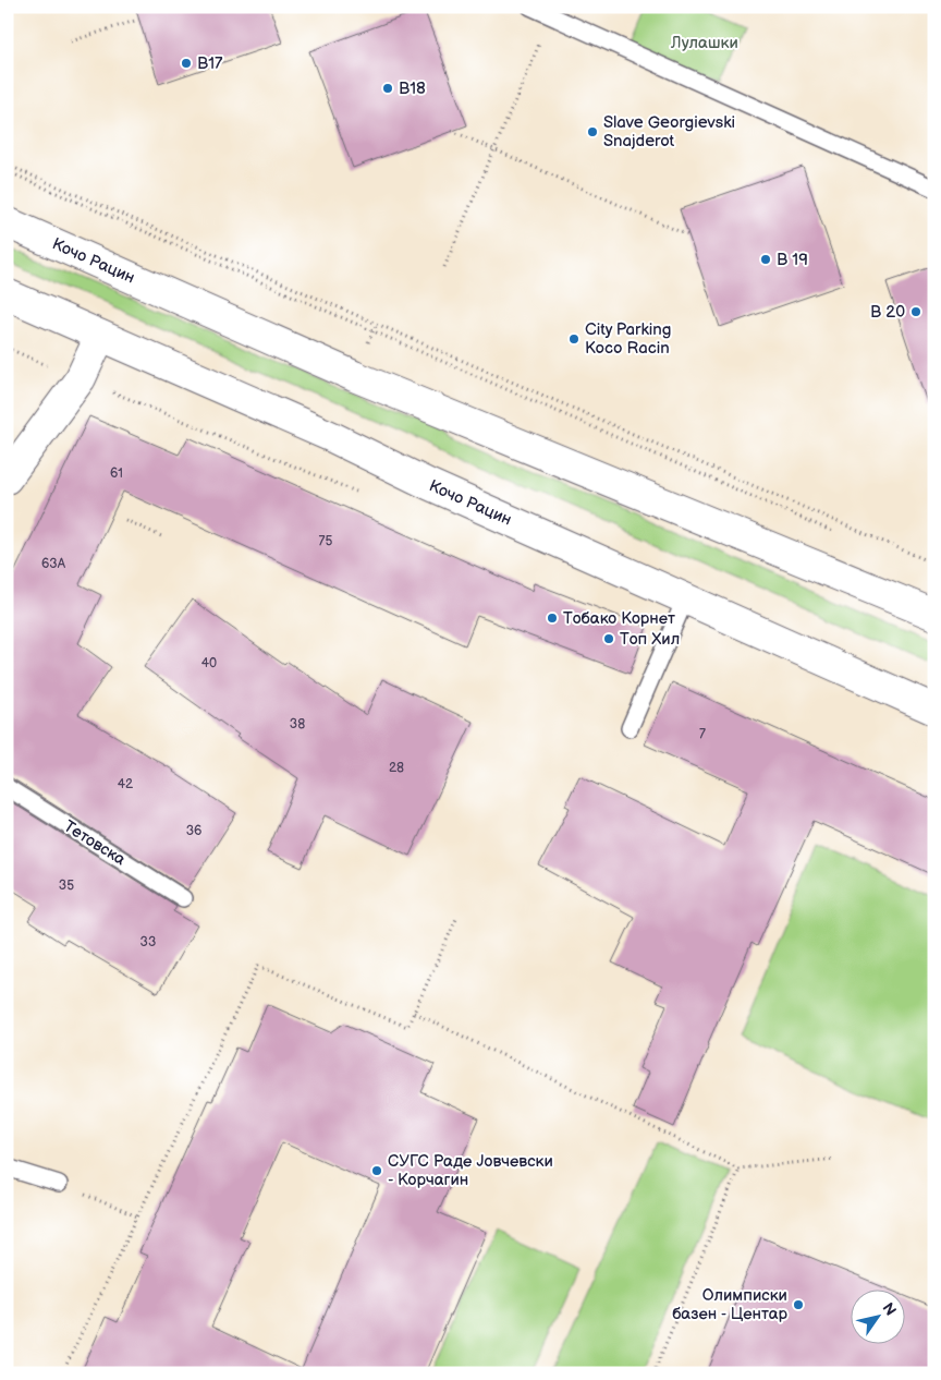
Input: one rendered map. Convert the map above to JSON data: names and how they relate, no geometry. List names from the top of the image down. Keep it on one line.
{"streets":{"street":["Кочо Рацин"],"lane":["Тетовска"]},"parks":["Лулашки"],"places":["B17","B18","Slave Georgievski Snajderot","B 19","B 20","City Parking Koco Racin","Тобако Корнет","Топ Хил","СУГС Раде Јовчевски - Корчагин","Олимписки базен - Центар"],"house_numbers":["61","75","63А","40","38","7","28","42","36","35","33"],"north":"top right"}
